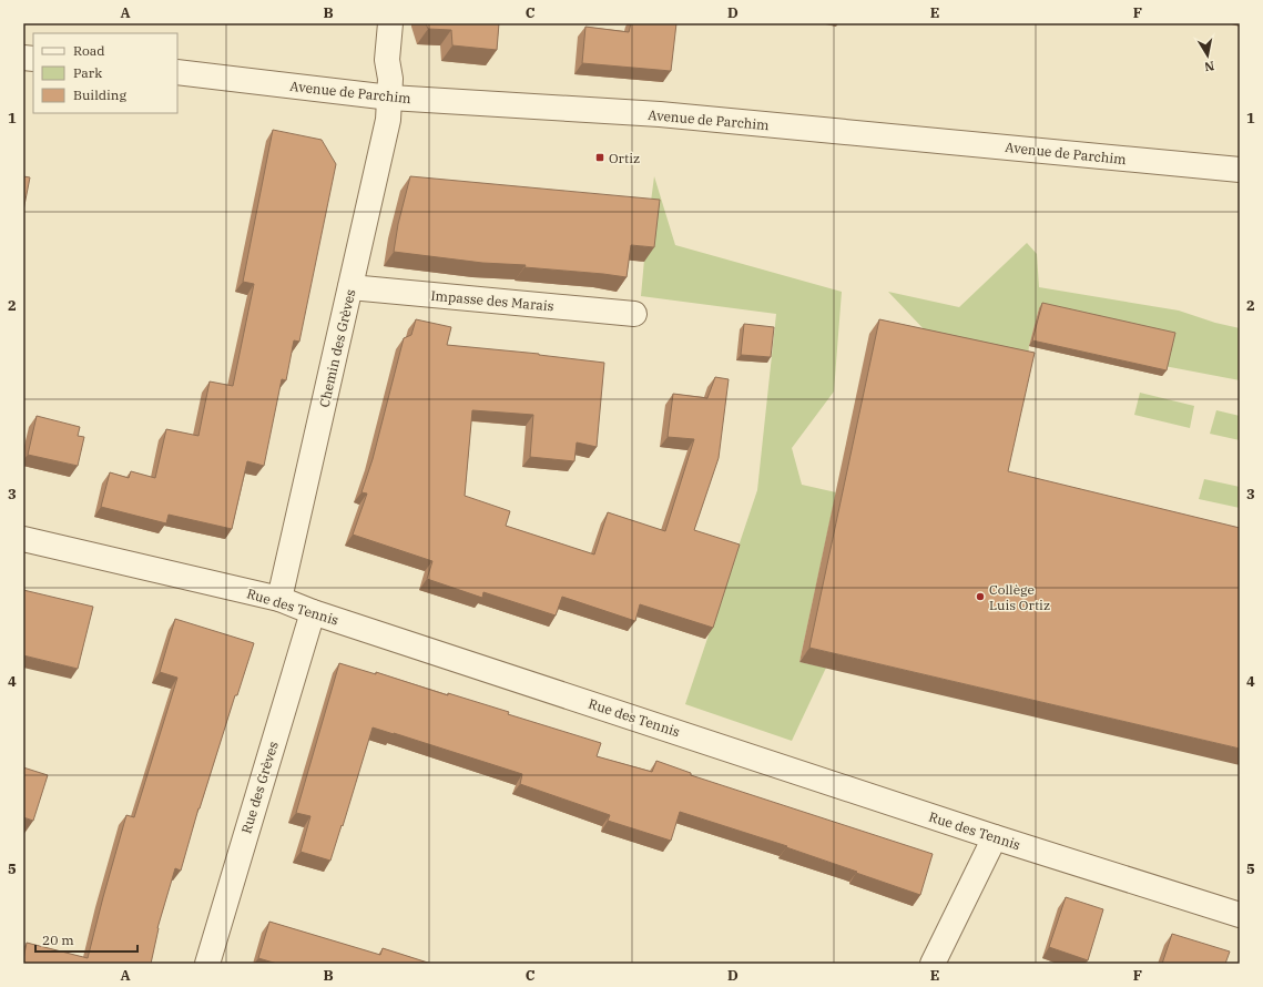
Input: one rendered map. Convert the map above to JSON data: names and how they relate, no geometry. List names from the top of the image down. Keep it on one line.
{"streets":{"street":["Avenue de Parchim","Impasse des Marais","Chemin des Grèves","Rue des Tennis","Rue des Grèves"]},"crossings":[["Avenue de Parchim","Chemin des Grèves"],["Impasse des Marais","Chemin des Grèves"],["Chemin des Grèves","Rue des Tennis"],["Rue des Tennis","Rue des Grèves"]],"places":{"transit":["Ortiz"],"other":["Collège Luis Ortiz"]},"legend":["Road","Park","Building"],"scale_bar":"20 m","north":"bottom","grid":{"columns":["A","B","C","D","E","F"],"rows":["1","2","3","4","5"]}}
